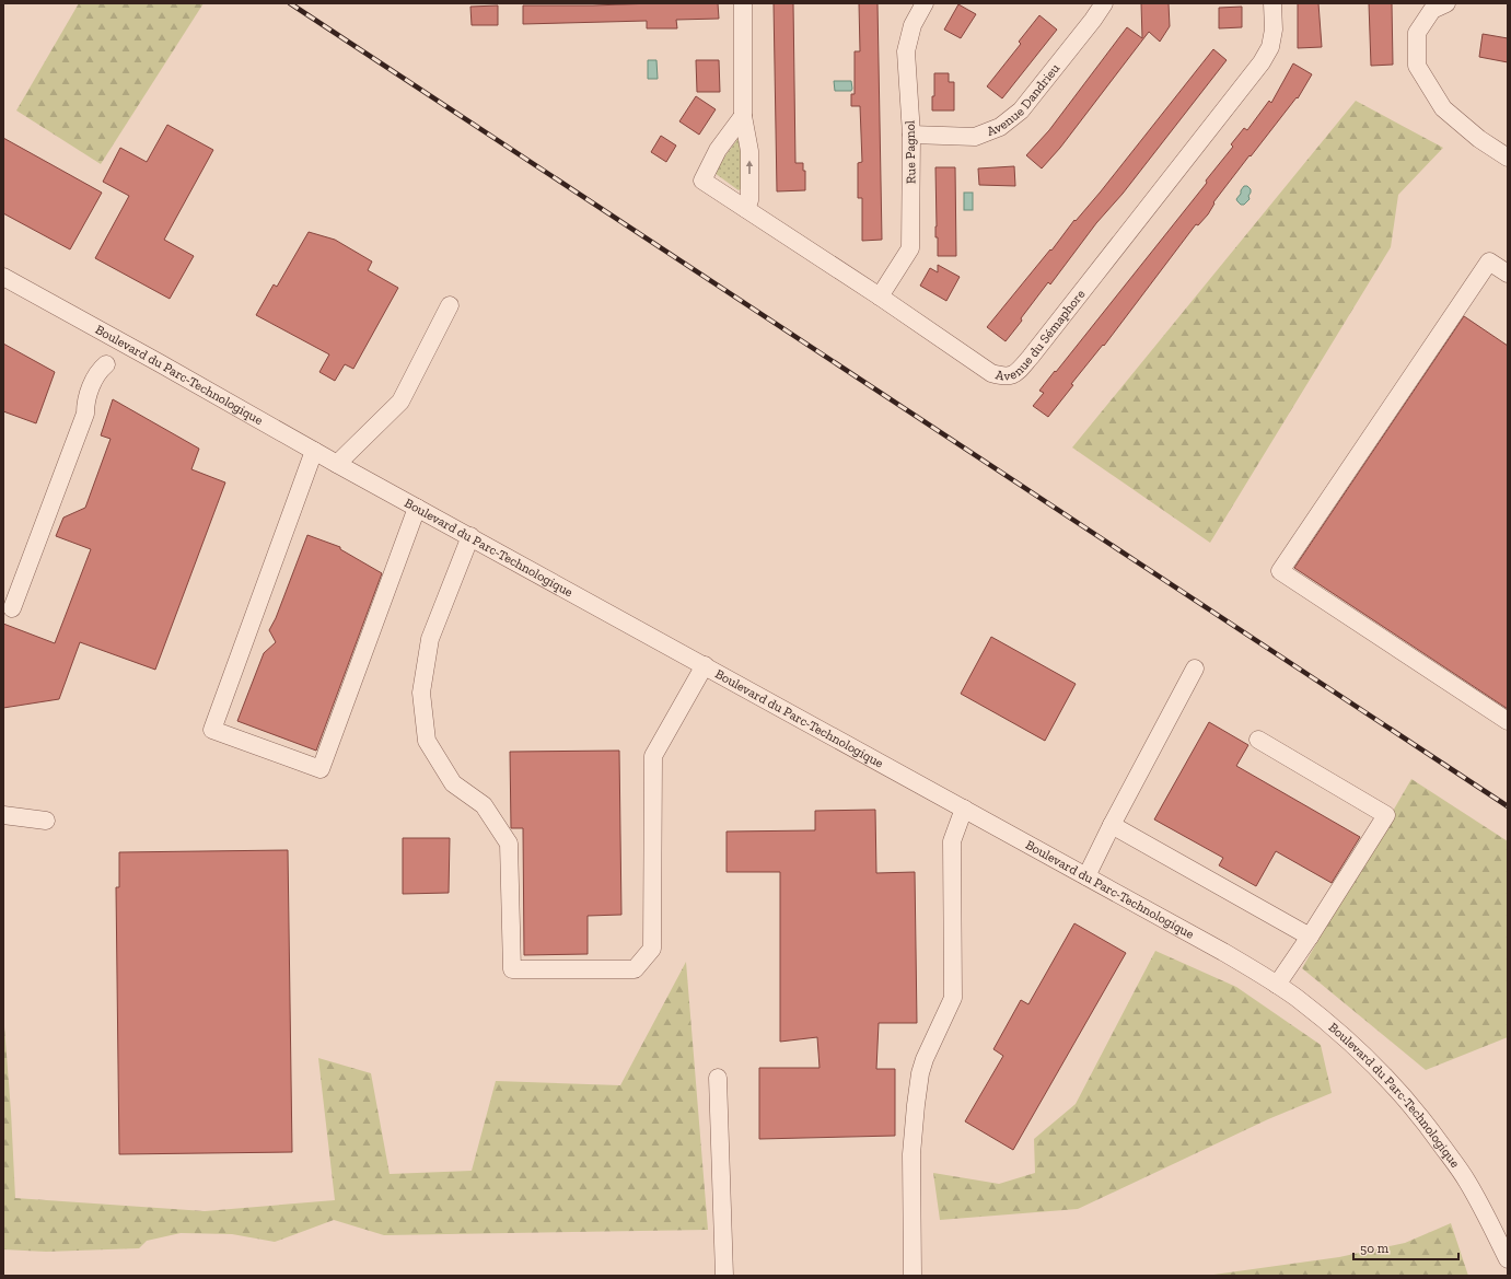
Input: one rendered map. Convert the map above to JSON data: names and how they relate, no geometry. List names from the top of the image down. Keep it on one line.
{"streets":{"street":["Avenue Dandrieu","Rue Pagnol","Avenue du Sémaphore","Boulevard du Parc-Technologique"]},"crossings":[["Avenue Dandrieu","Rue Pagnol"],["Rue Pagnol","Avenue du Sémaphore"]],"scale_bar":"50 m"}
